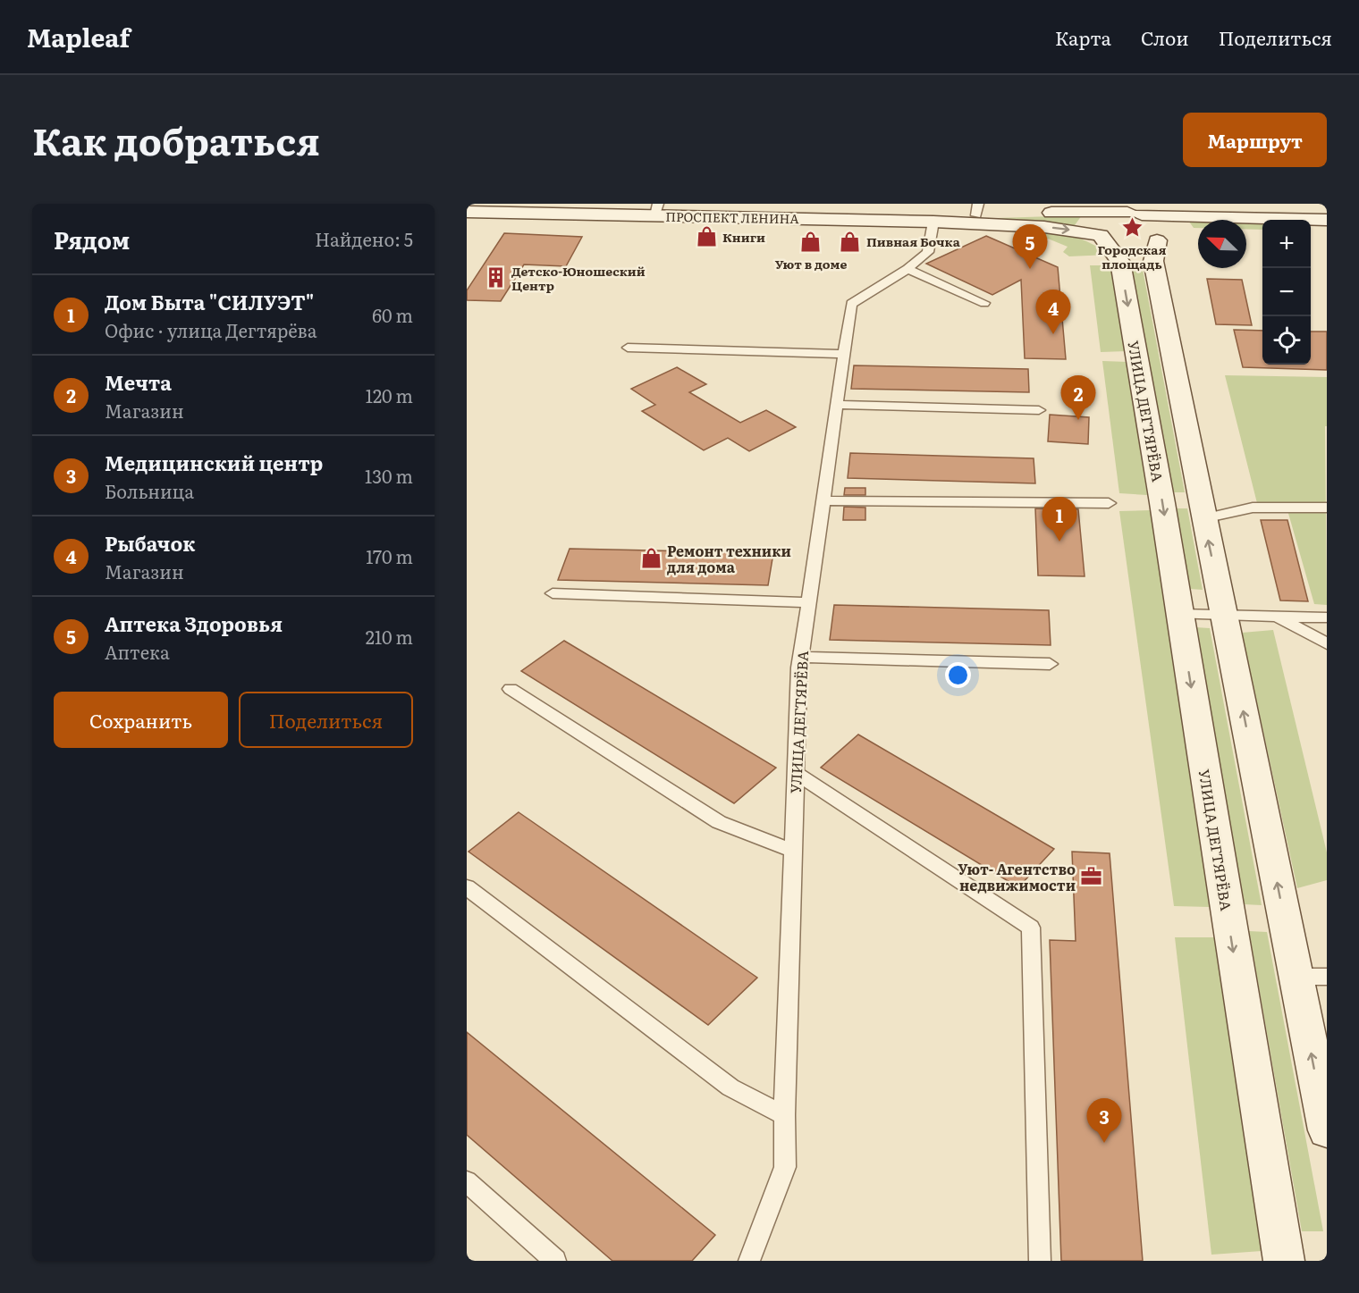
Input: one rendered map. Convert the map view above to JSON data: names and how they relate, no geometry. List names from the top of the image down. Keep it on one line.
{"streets":{"main road":["ПРОСПЕКТ ЛЕНИНА","УЛИЦА ДЕГТЯРЁВА"]},"crossings":[["ПРОСПЕКТ ЛЕНИНА","УЛИЦА ДЕГТЯРЁВА"]],"one_way":["УЛИЦА ДЕГТЯРЁВА"],"places":{"place":["Городская площадь"],"shop":["Книги","Пивная Бочка","Уют в доме","Ремонт техники для дома"],"building":["Детско-Юношеский Центр"],"office":["Уют- Агентство недвижимости"]},"north":"top left","page":{"header":"Mapleaf","nav":["Карта","Слои","Поделиться"],"title":"Как добраться","buttons":["Маршрут",["Сохранить","Поделиться"]],"heading":["Рядом","Найдено: 5"],"map_buttons":["+","−"],"pins":["5","4","2","1","3"],"list":[{"mark":"1","name":"Дом Быта \"СИЛУЭТ\"","note":"Офис · улица Дегтярёва","value":"60 m"},{"mark":"2","name":"Мечта","note":"Магазин","value":"120 m"},{"mark":"3","name":"Медицинский центр","note":"Больница","value":"130 m"},{"mark":"4","name":"Рыбачок","note":"Магазин","value":"170 m"},{"mark":"5","name":"Аптека Здоровья","note":"Аптека","value":"210 m"}]}}
